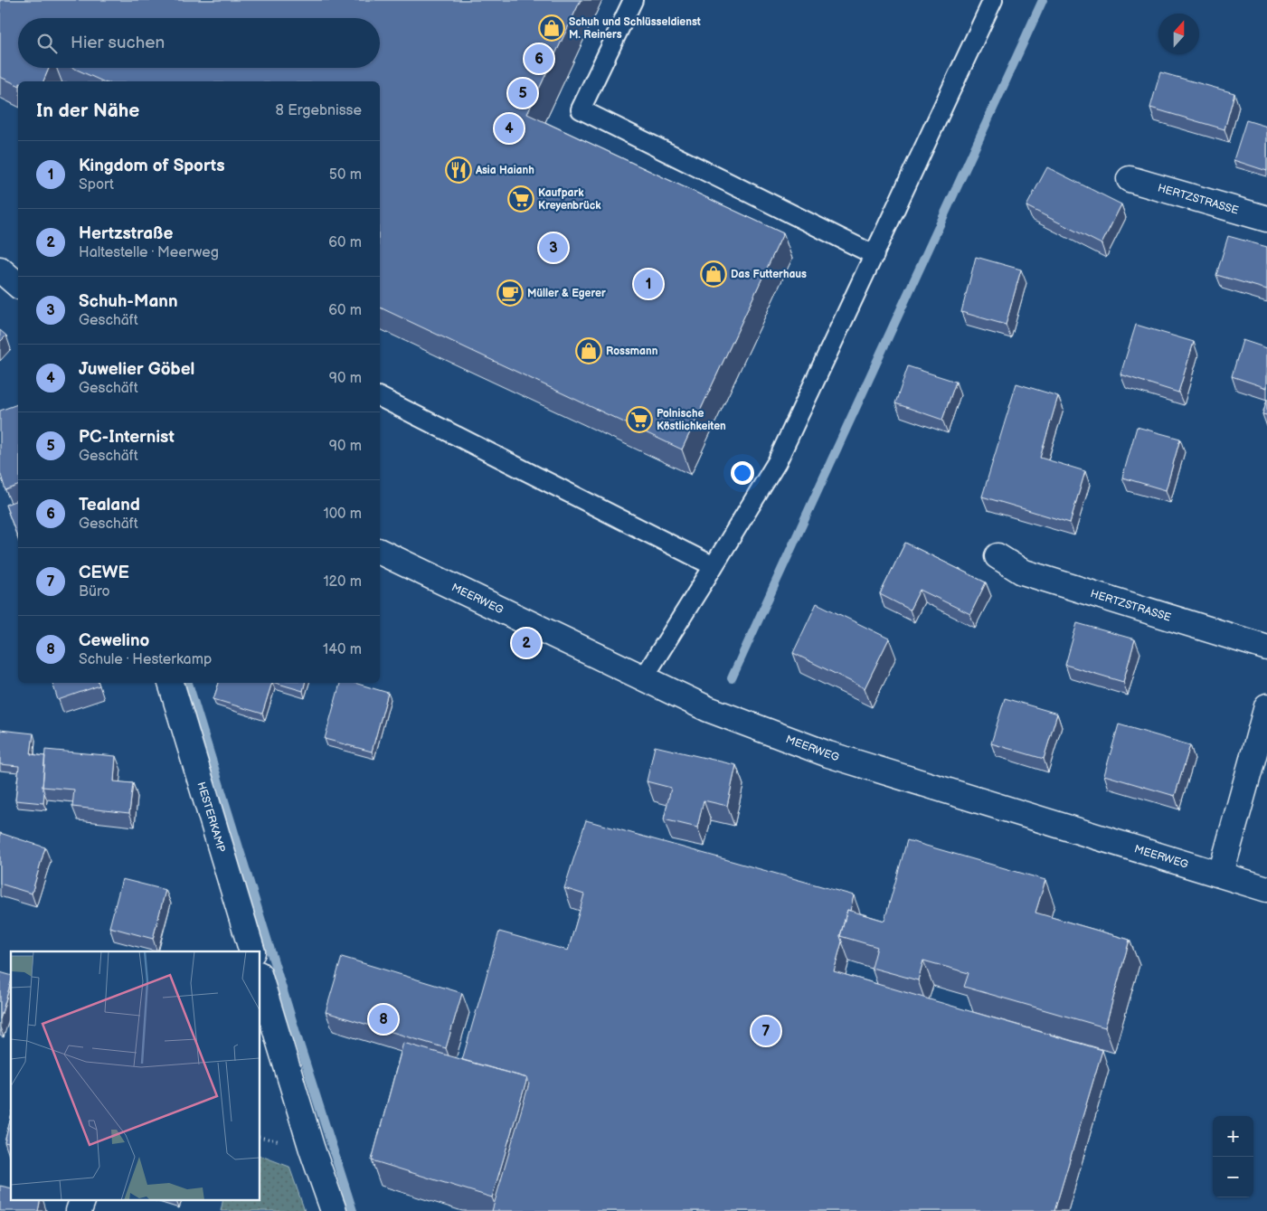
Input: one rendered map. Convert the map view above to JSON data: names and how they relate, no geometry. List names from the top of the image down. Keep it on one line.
{"streets":{"street":["HERTZSTRASSE","MEERWEG","HESTERKAMP"]},"places":{"shop":["Schuh und Schlüsseldienst M. Reiners","Das Futterhaus","Rossmann"],"restaurant":["Asia Haianh"],"supermarket":["Kaufpark Kreyenbrück","Polnische Köstlichkeiten"],"cafe":["Müller & Egerer"]},"north":"top","page":{"search":"Hier suchen","pins":["6","5","4","3","1","2","8","7"],"heading":["In der Nähe","8 Ergebnisse"],"list":[{"mark":"1","name":"Kingdom of Sports","note":"Sport","value":"50 m"},{"mark":"2","name":"Hertzstraße","note":"Haltestelle · Meerweg","value":"60 m"},{"mark":"3","name":"Schuh-Mann","note":"Geschäft","value":"60 m"},{"mark":"4","name":"Juwelier Göbel","note":"Geschäft","value":"90 m"},{"mark":"5","name":"PC-Internist","note":"Geschäft","value":"90 m"},{"mark":"6","name":"Tealand","note":"Geschäft","value":"100 m"},{"mark":"7","name":"CEWE","note":"Büro","value":"120 m"},{"mark":"8","name":"Cewelino","note":"Schule · Hesterkamp","value":"140 m"}],"map_buttons":["+","−"]}}
